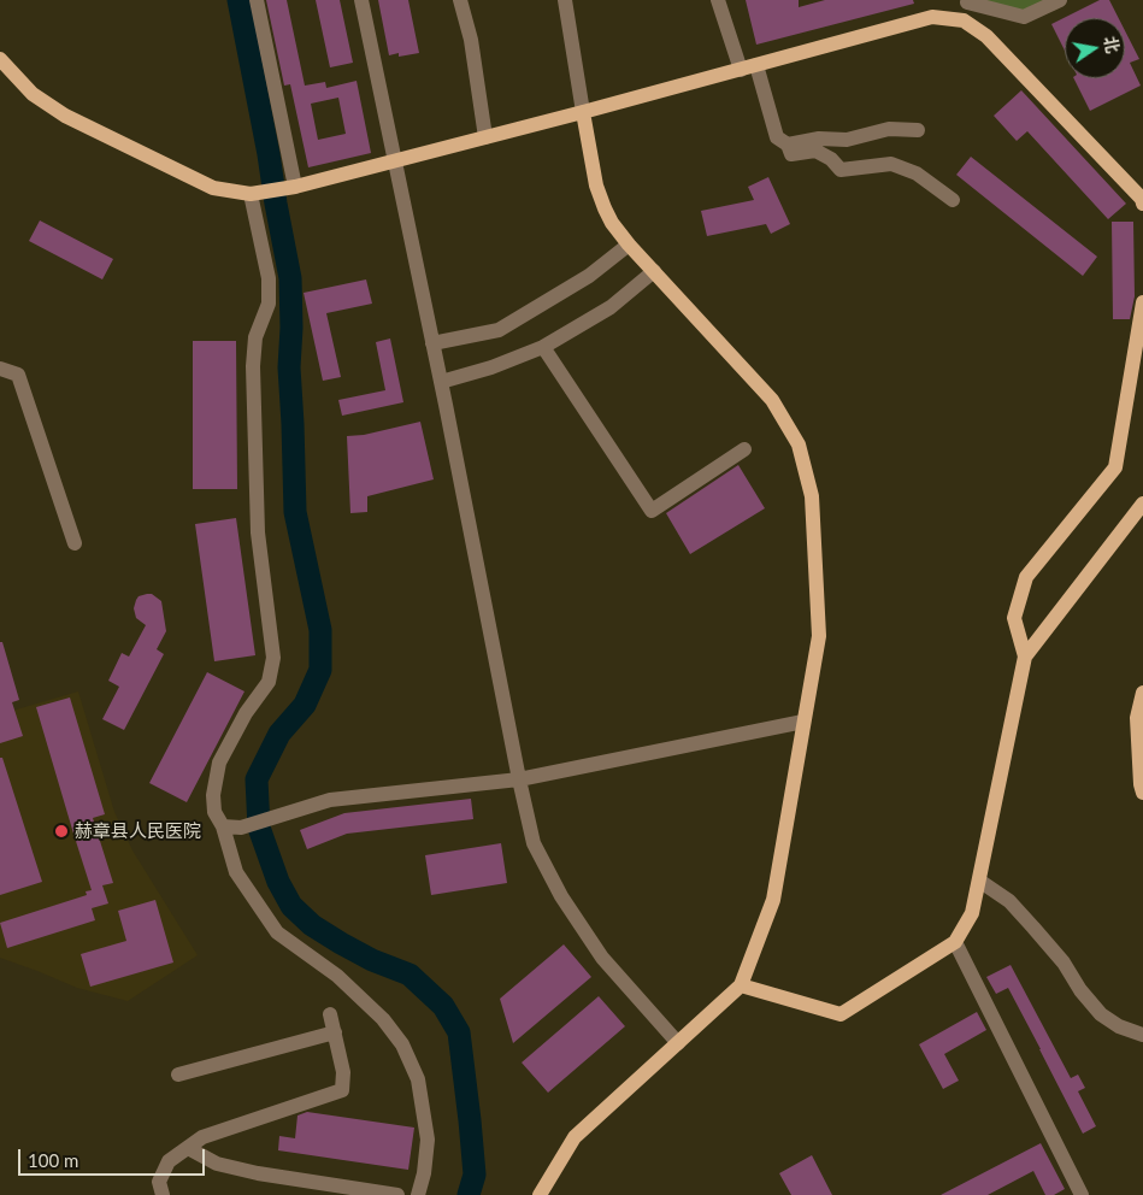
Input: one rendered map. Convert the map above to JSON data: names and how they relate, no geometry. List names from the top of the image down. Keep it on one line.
{"places":["赫章县人民医院"],"scale_bar":"100 m","north":"right"}
